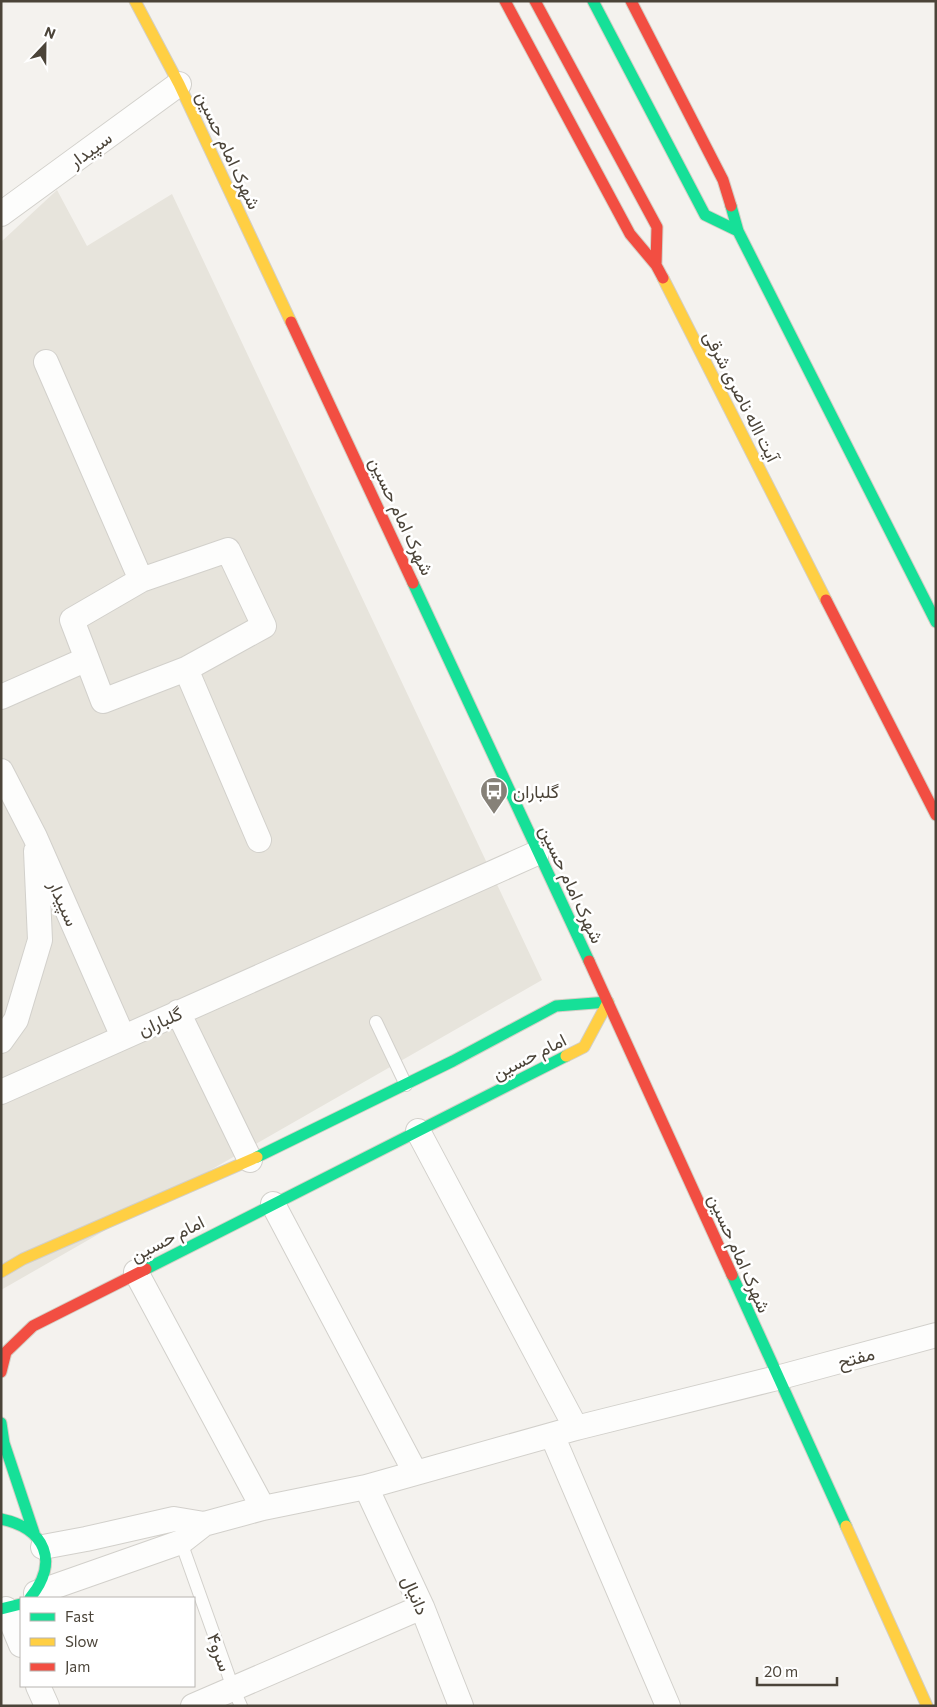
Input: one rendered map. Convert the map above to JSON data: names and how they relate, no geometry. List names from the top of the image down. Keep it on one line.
{"streets":{"main road":["شهرک امام حسین","آیت االه ناصری شرقی","امام حسین"],"street":["سپیدار","گلباران","مفتح","دانیال"],"lane":["سرو۴"]},"crossings":[["سپیدار","شهرک امام حسین"],["سپیدار","گلباران"],["شهرک امام حسین","گلباران"],["شهرک امام حسین","امام حسین"],["شهرک امام حسین","مفتح"],["مفتح","دانیال"]],"places":{"bus stop":["گلباران"]},"legend":["Fast","Slow","Jam"],"scale_bar":"20 m","north":"top"}
